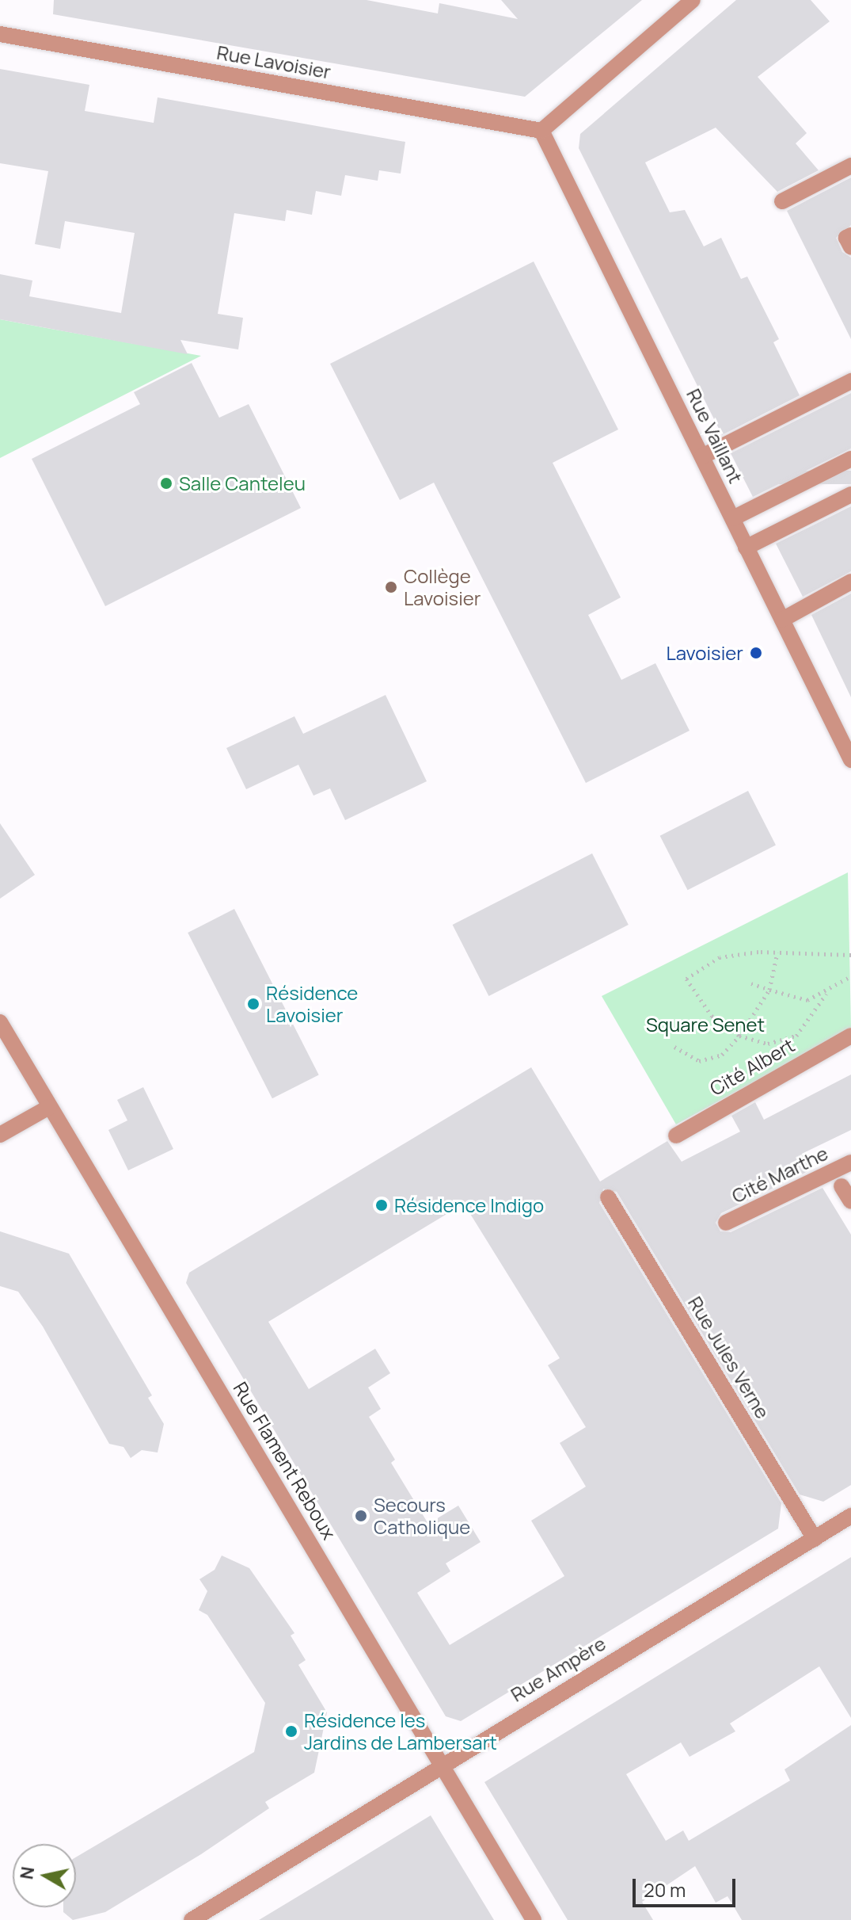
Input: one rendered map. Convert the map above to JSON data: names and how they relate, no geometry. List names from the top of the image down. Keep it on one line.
{"streets":{"street":["Rue Lavoisier","Rue Vaillant","Cité Albert","Cité Marthe","Rue Jules Verne","Rue Flament Reboux","Rue Ampère"]},"crossings":[["Rue Lavoisier","Rue Vaillant"],["Rue Jules Verne","Rue Ampère"],["Rue Flament Reboux","Rue Ampère"]],"parks":["Square Senet"],"places":["Salle Canteleu","Collège Lavoisier","Lavoisier","Résidence Lavoisier","Résidence Indigo","Secours Catholique","Résidence les Jardins de Lambersart"],"scale_bar":"20 m","north":"left"}
